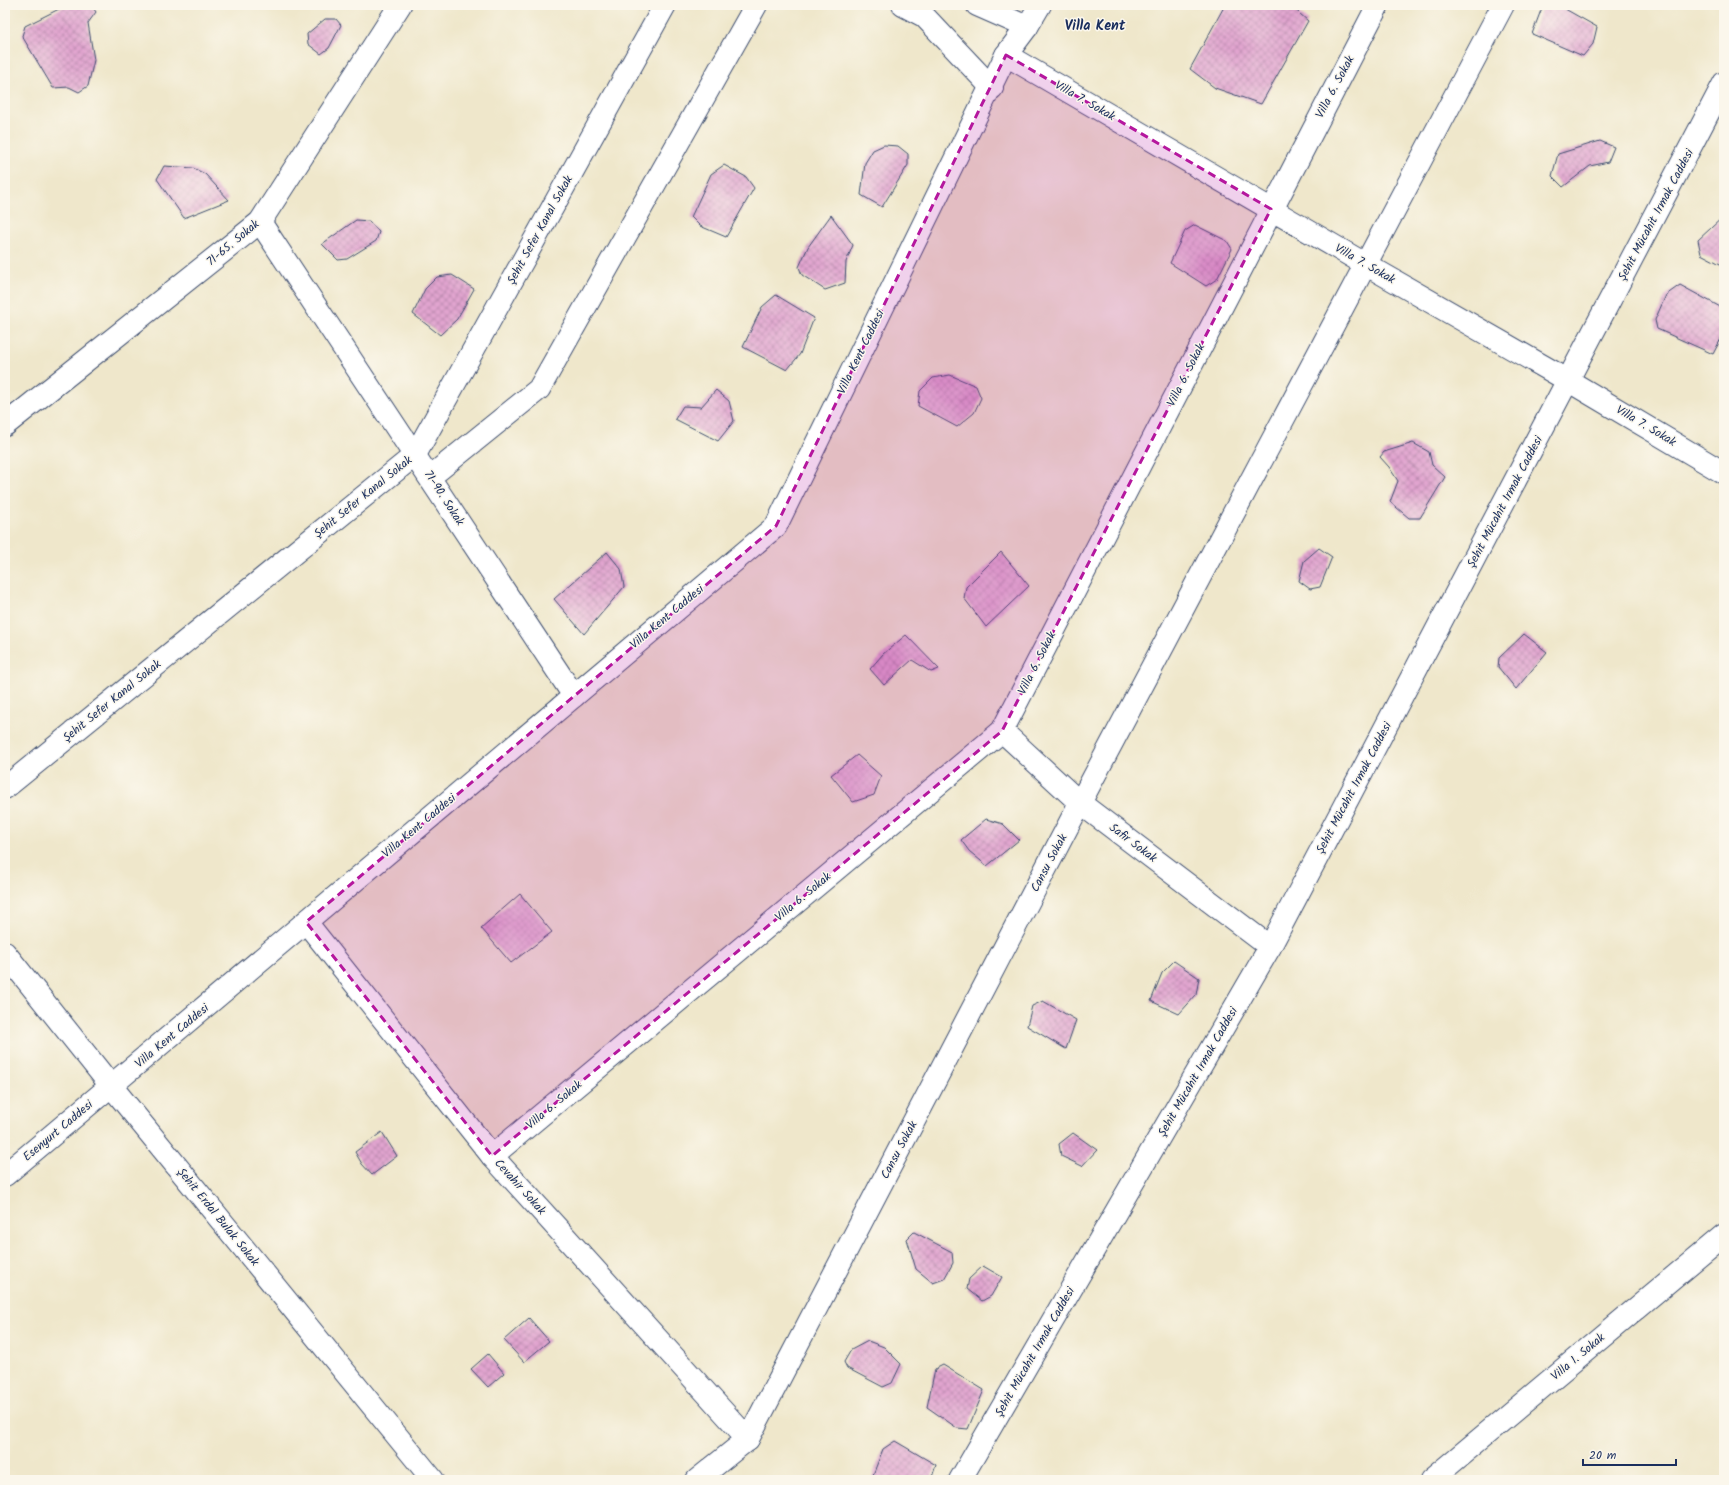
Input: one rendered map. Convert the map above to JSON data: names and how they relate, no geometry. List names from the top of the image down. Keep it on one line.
{"streets":{"street":["Villa 6. Sokak","Villa 7. Sokak","Şehit Mücahit Irmak Caddesi","Şehit Sefer Kanal Sokak","71-65. Sokak","Villa Kent Caddesi","71-90. Sokak","Safir Sokak","Cansu Sokak","Esenyurt Caddesi","Cevahir Sokak","Şehit Erdal Bulak Sokak","Villa 1. Sokak"]},"crossings":[["Villa 6. Sokak","Villa 7. Sokak"],["Villa 6. Sokak","Safir Sokak"],["Villa 6. Sokak","Cevahir Sokak"],["Villa 7. Sokak","Şehit Mücahit Irmak Caddesi"],["Villa 7. Sokak","Villa Kent Caddesi"],["Şehit Mücahit Irmak Caddesi","Safir Sokak"],["Şehit Sefer Kanal Sokak","71-90. Sokak"],["71-65. Sokak","71-90. Sokak"],["Villa Kent Caddesi","71-90. Sokak"],["Villa Kent Caddesi","Esenyurt Caddesi"],["Villa Kent Caddesi","Cevahir Sokak"],["Villa Kent Caddesi","Şehit Erdal Bulak Sokak"],["Safir Sokak","Cansu Sokak"],["Cansu Sokak","Cevahir Sokak"],["Esenyurt Caddesi","Şehit Erdal Bulak Sokak"]],"districts":["Villa Kent"],"scale_bar":"20 m"}
